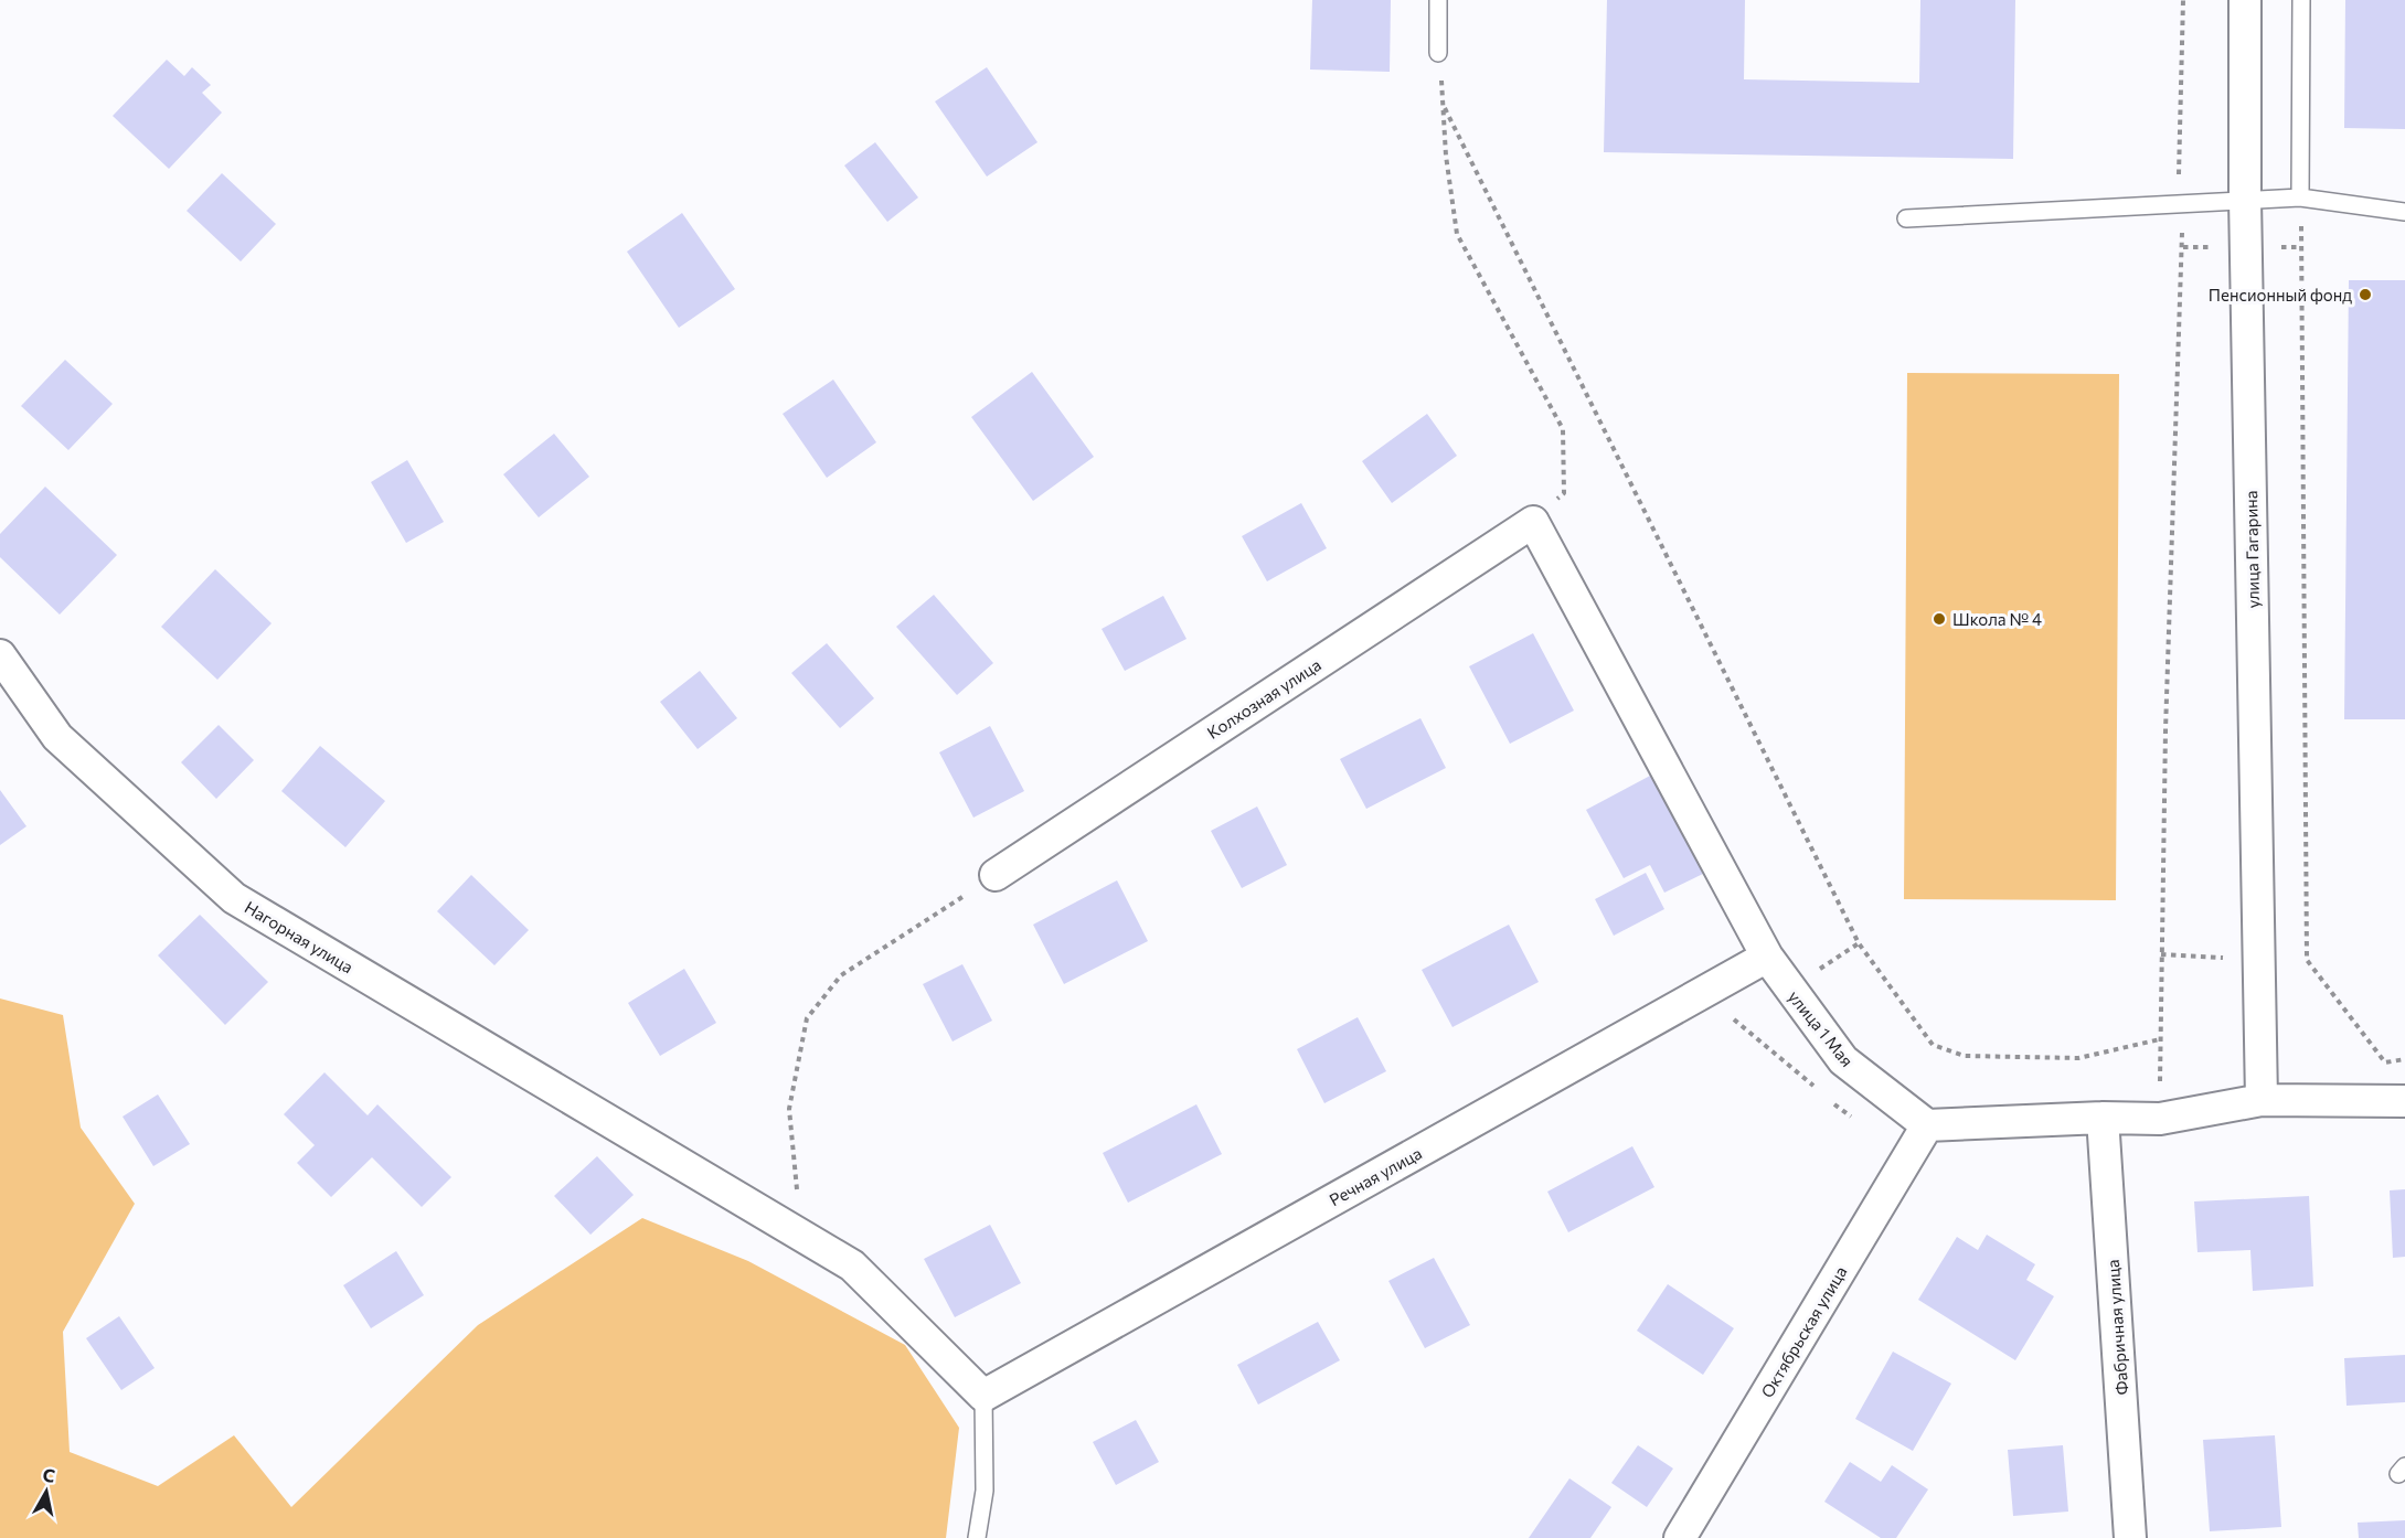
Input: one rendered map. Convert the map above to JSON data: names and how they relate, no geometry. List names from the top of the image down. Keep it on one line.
{"streets":{"street":["улица Гагарина","Колхозная улица","Нагорная улица","улица 1 Мая","Речная улица","Фабричная улица","Октябрьская улица"]},"crossings":[["Колхозная улица","улица 1 Мая"],["Нагорная улица","Речная улица"],["улица 1 Мая","Речная улица"],["улица 1 Мая","Октябрьская улица"]],"places":["Пенсионный фонд","Школа № 4"],"north":"top"}
